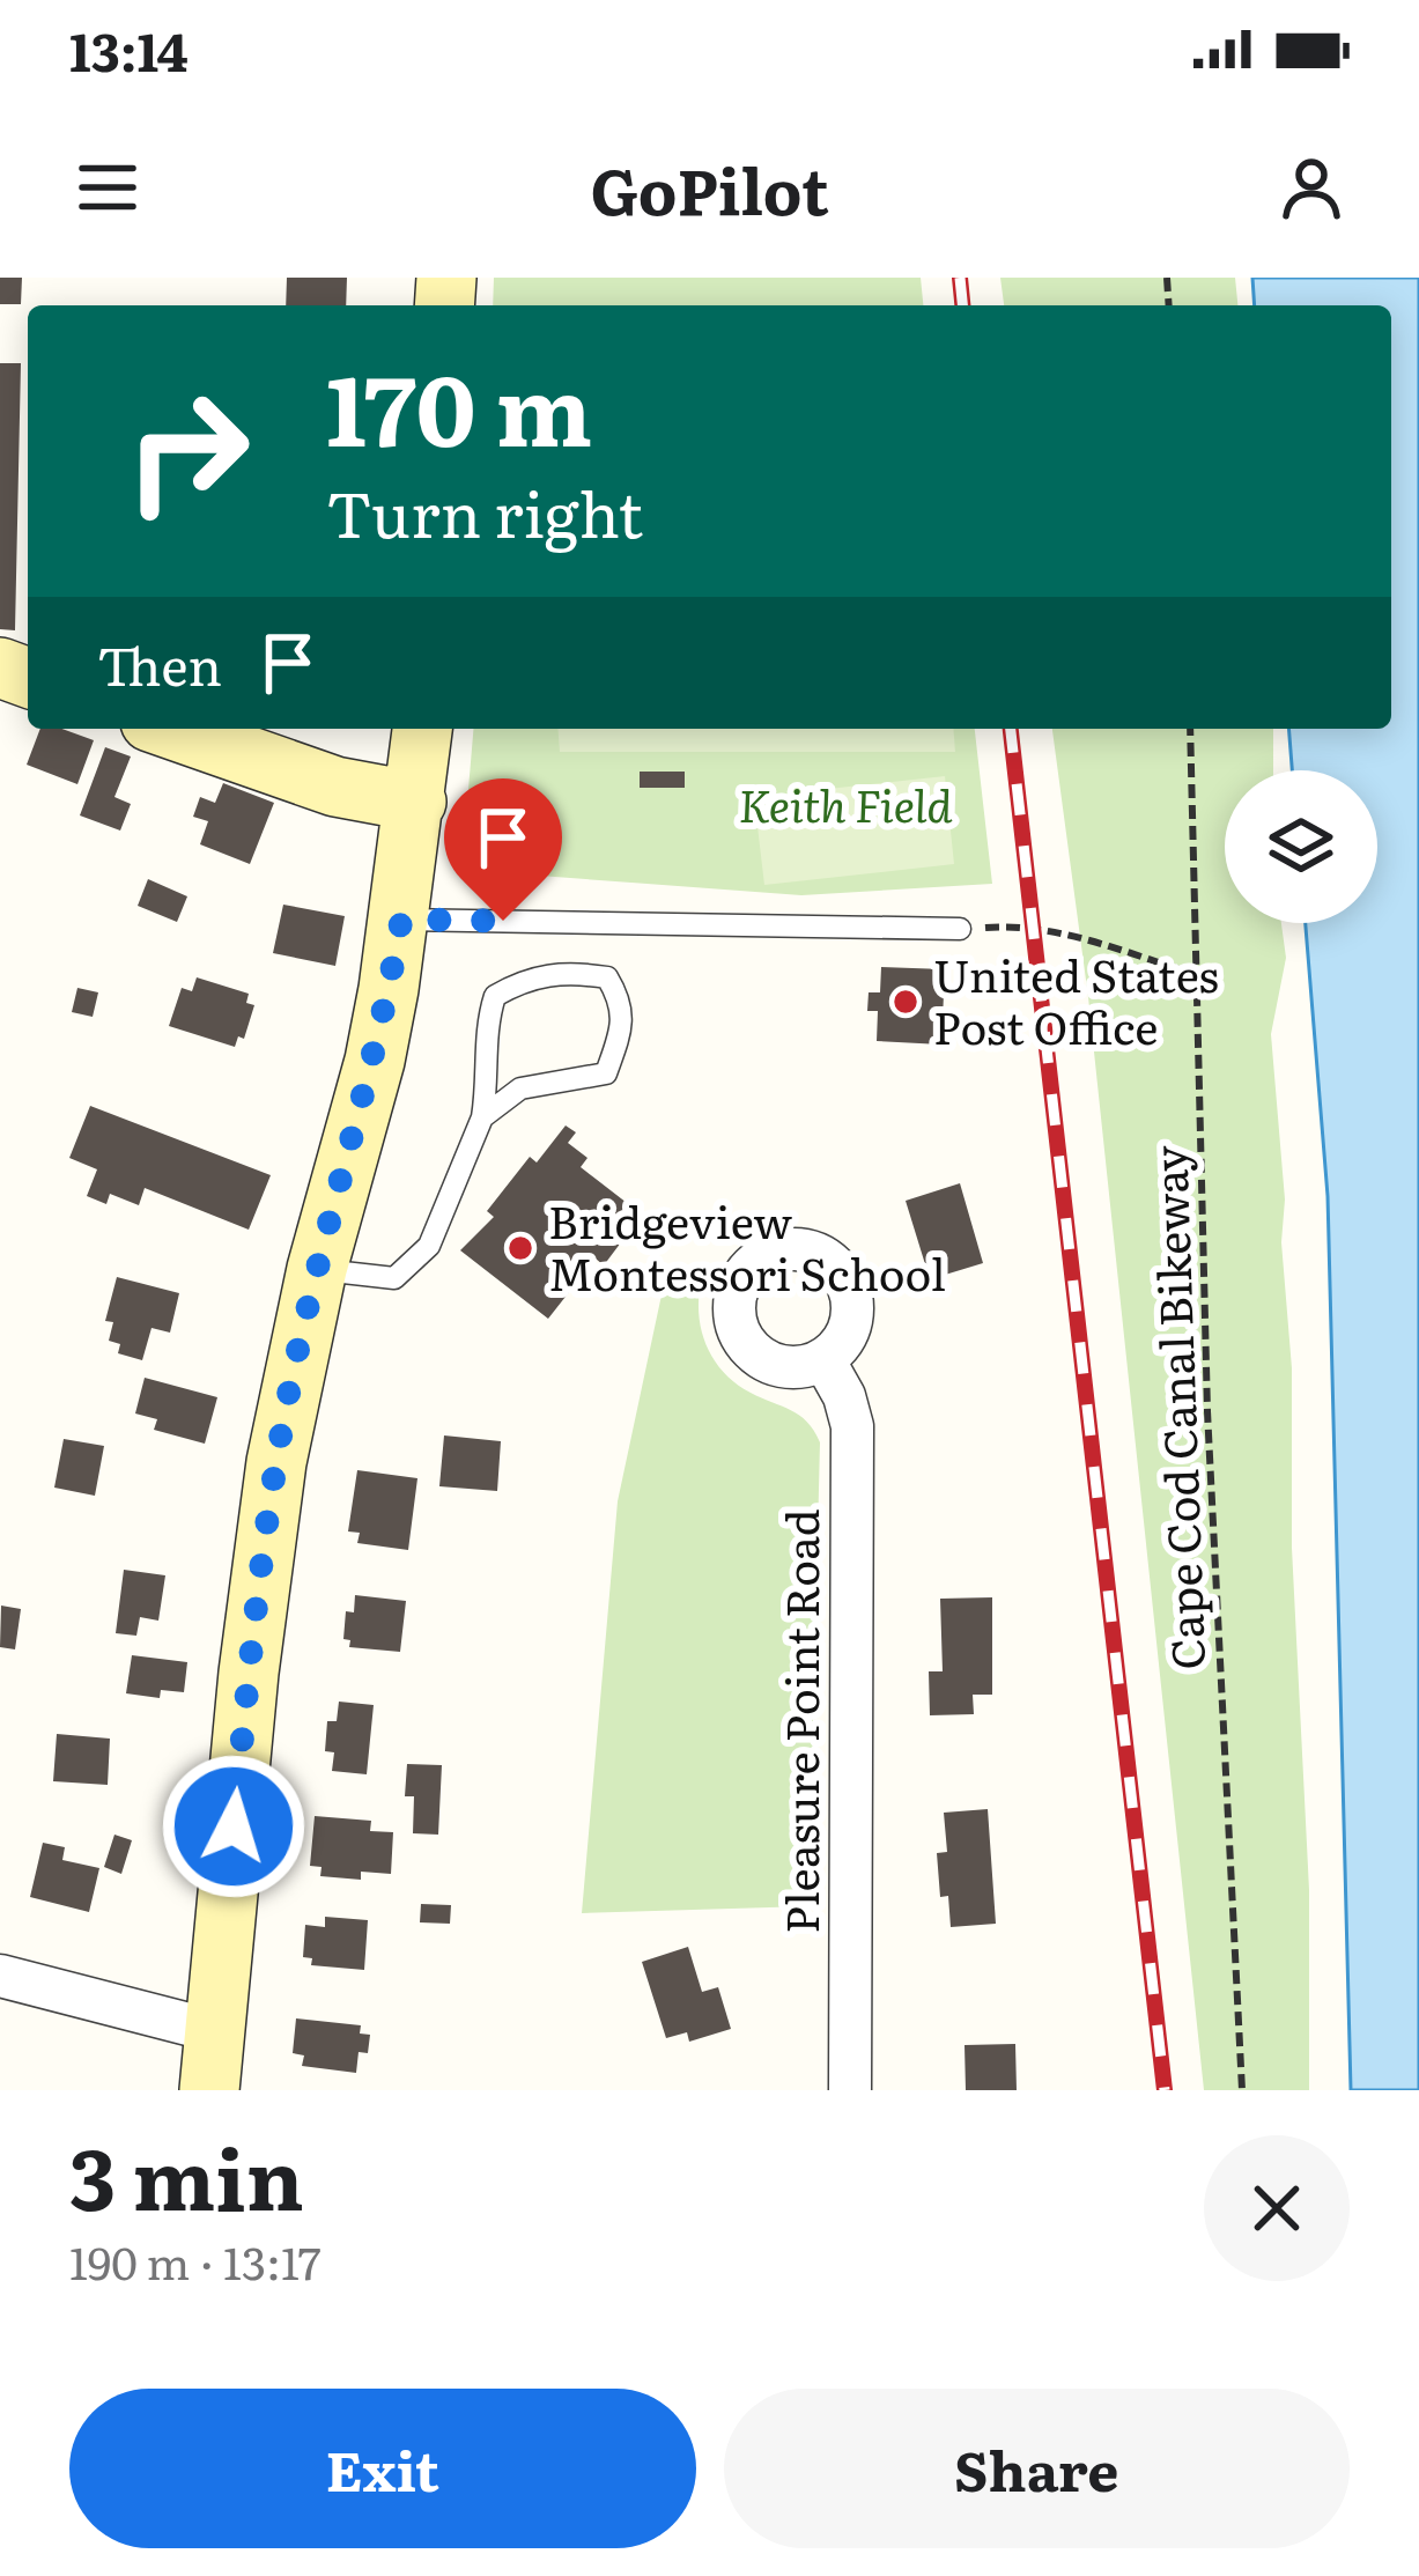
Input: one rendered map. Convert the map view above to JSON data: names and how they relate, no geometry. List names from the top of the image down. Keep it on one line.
{"streets":{"street":["Pleasure Point Road"],"path":["Cape Cod Canal Bikeway"]},"parks":["Keith Field"],"places":["United States Post Office","Bridgeview Montessori School"],"page":{"status":"13:14","header":"GoPilot","turn":["170 m","Turn right"],"then":"Then","heading":["3 min","190 m · 13:17"],"buttons":["Exit","Share"]}}
